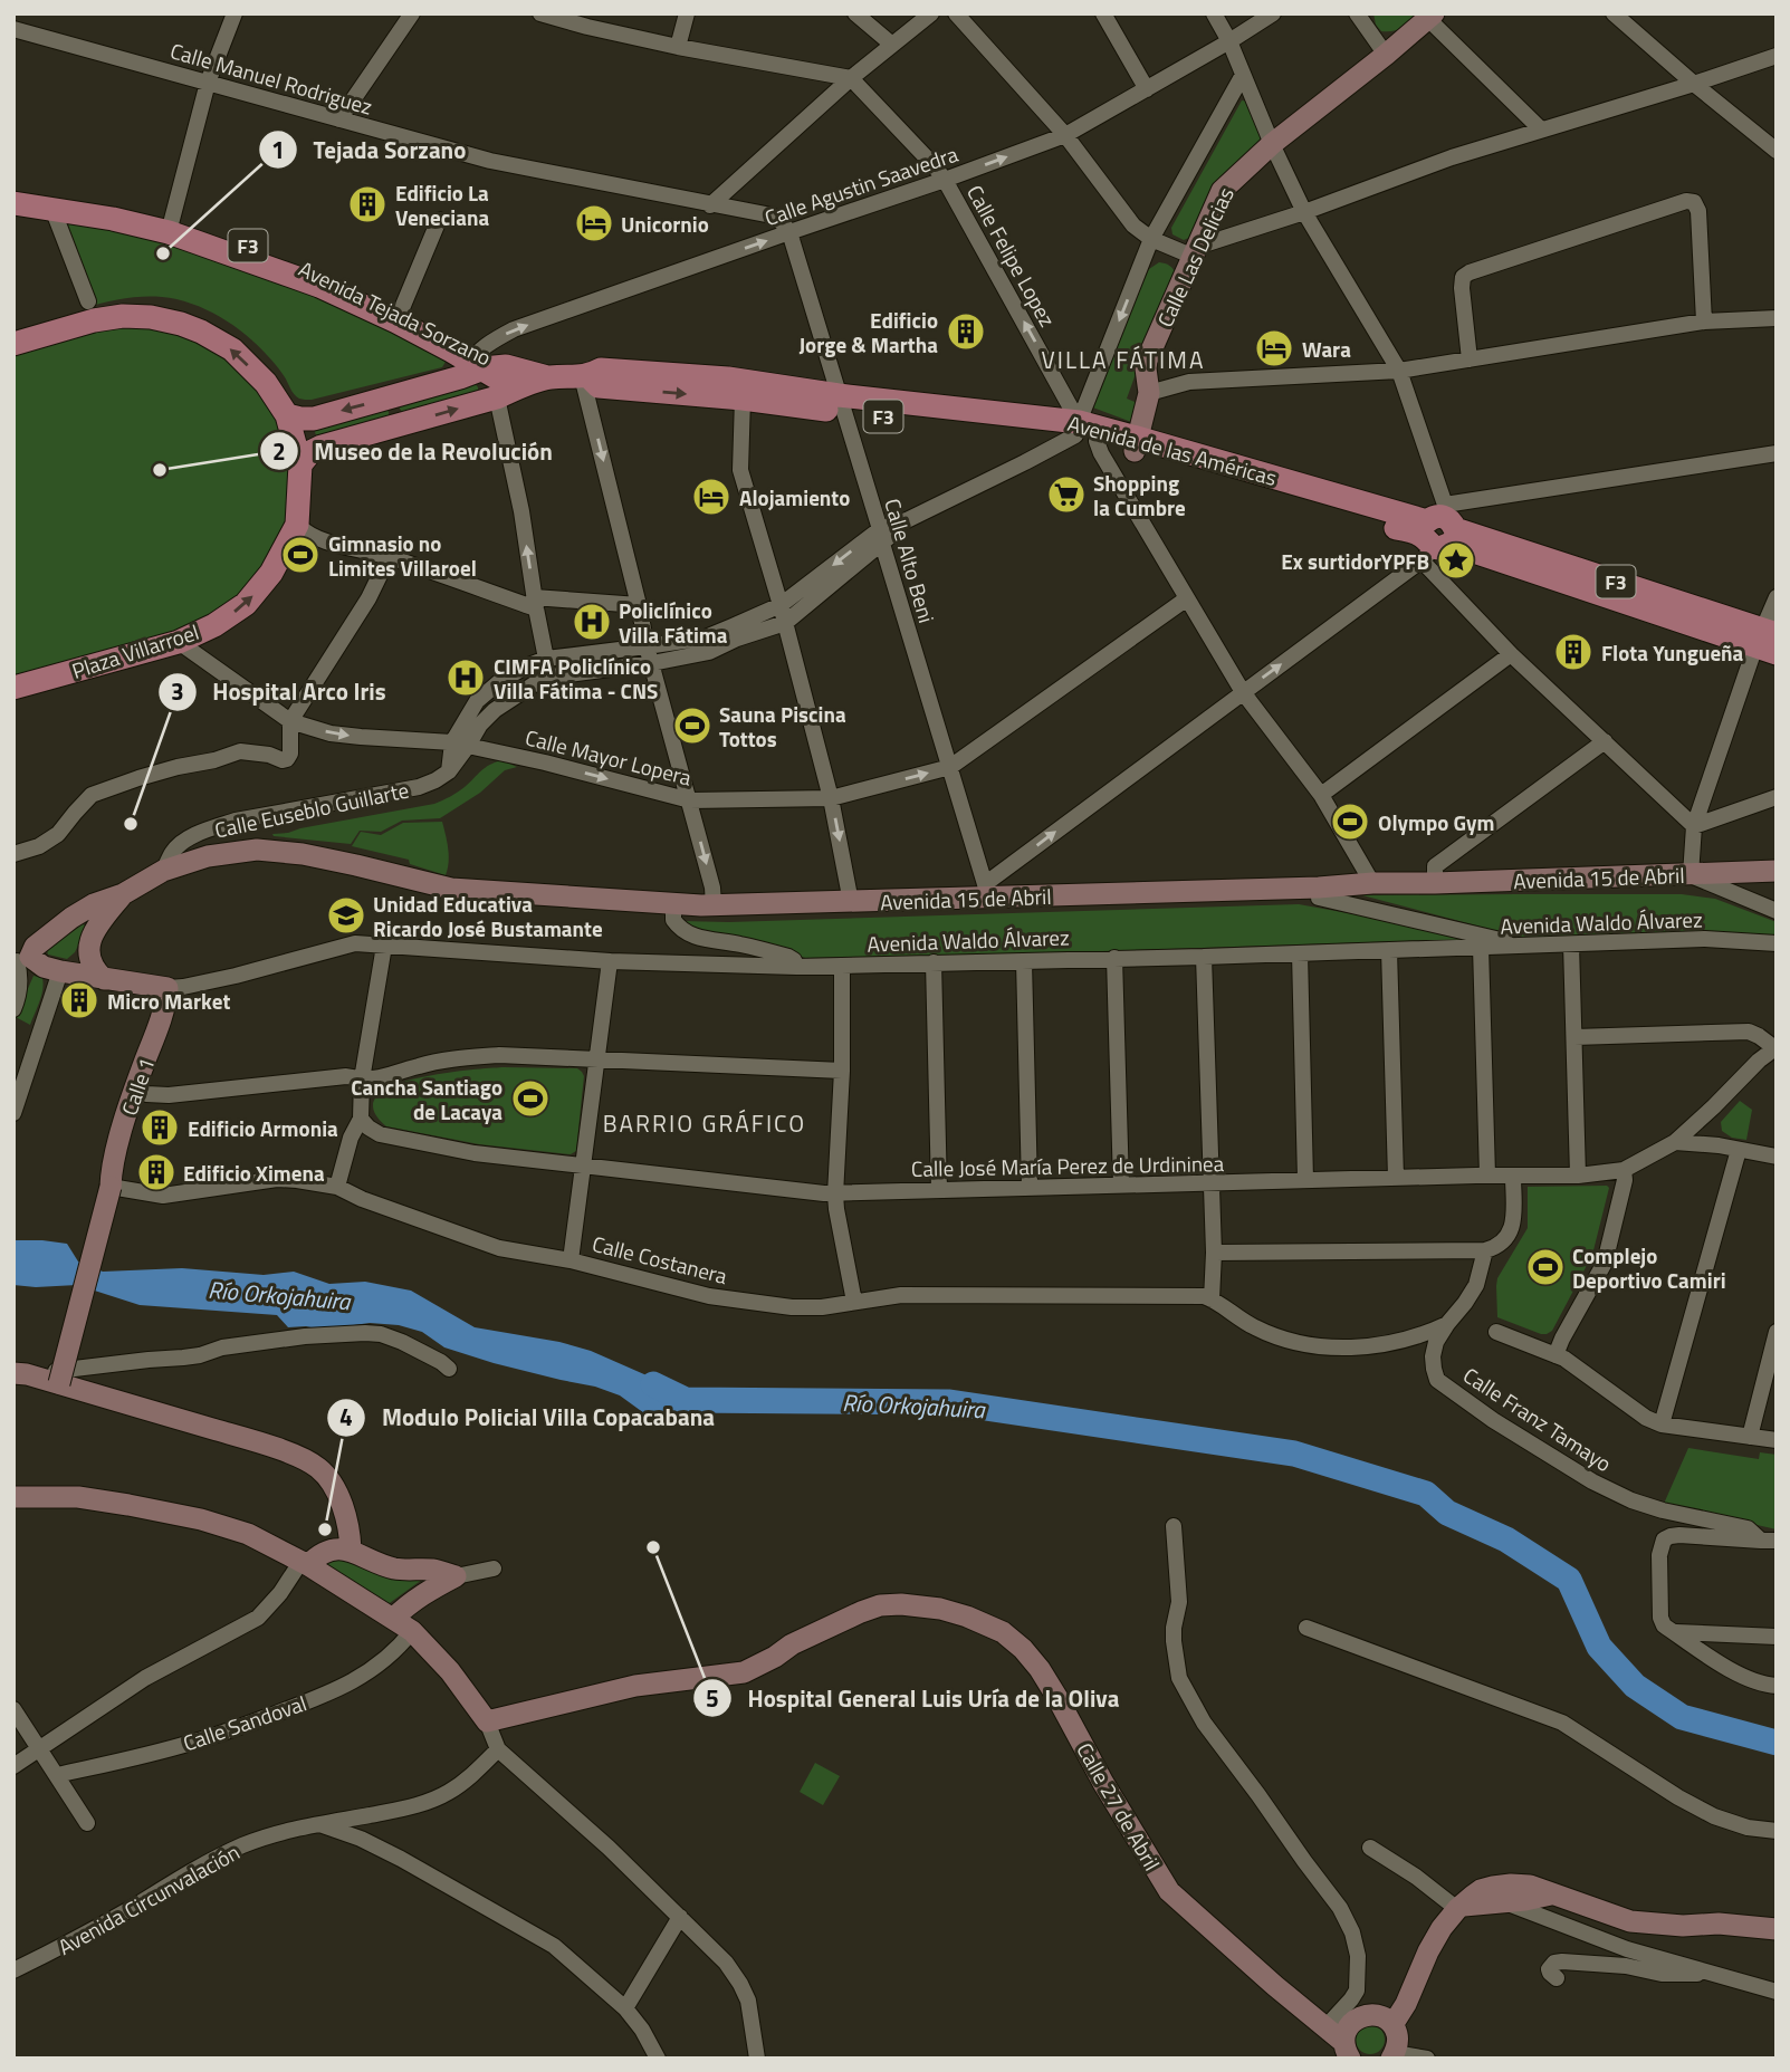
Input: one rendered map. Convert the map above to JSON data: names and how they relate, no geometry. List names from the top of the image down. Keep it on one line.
{"streets":{"main road":["F3","Calle Las Delicias","Avenida Tejada Sorzano","Avenida de las Américas","Plaza Villarroel","Calle Euseblo Guillarte","Avenida 15 de Abril","Calle 1","Calle 27 de Abril"],"street":["Calle Manuel Rodriguez","Calle Agustin Saavedra","Calle Felipe Lopez","Calle Alto Beni","Calle Mayor Lopera","Avenida Waldo Álvarez","Calle José María Perez de Urdininea","Calle Costanera","Calle Franz Tamayo","Calle Sandoval","Avenida Circunvalación"]},"crossings":[["Calle Manuel Rodriguez","Calle Agustin Saavedra"],["Calle Manuel Rodriguez","Calle Alto Beni"],["Calle Agustin Saavedra","F3"],["Calle Agustin Saavedra","Calle Felipe Lopez"],["Calle Agustin Saavedra","Avenida Tejada Sorzano"],["Calle Agustin Saavedra","Calle Alto Beni"],["F3","Avenida Tejada Sorzano"],["F3","Avenida de las Américas"],["Calle Felipe Lopez","Calle Las Delicias"],["Calle Felipe Lopez","Avenida de las Américas"],["Calle Felipe Lopez","Calle Mayor Lopera"],["Calle Felipe Lopez","Avenida 15 de Abril"],["Calle Las Delicias","Avenida de las Américas"],["Avenida de las Américas","Calle Alto Beni"],["Calle Alto Beni","Calle Mayor Lopera"],["Calle Alto Beni","Avenida 15 de Abril"],["Plaza Villarroel","Calle Mayor Lopera"],["Calle Mayor Lopera","Calle Euseblo Guillarte"],["Calle Euseblo Guillarte","Avenida 15 de Abril"],["Avenida Waldo Álvarez","Calle 1"],["Calle 1","Calle Costanera"]],"one_way":["Calle Agustin Saavedra","Calle Mayor Lopera"],"districts":["VILLA FÁTIMA","BARRIO GRÁFICO"],"water":["Río Orkojahuira"],"places":{"building":["Edificio La Veneciana","Edificio Jorge & Martha","Flota Yungueña","Micro Market","Edificio Armonia","Edificio Ximena"],"hotel":["Unicornio","Wara","Alojamiento"],"other":["Tejada Sorzano","Museo de la Revolución","Hospital Arco Iris","Modulo Policial Villa Copacabana","Hospital General Luis Uría de la Oliva"],"supermarket":["Shopping la Cumbre"],"sports":["Gimnasio no Limites Villaroel","Sauna Piscina Tottos","Olympo Gym","Cancha Santiago de Lacaya","Complejo Deportivo Camiri"],"place":["Ex surtidorYPFB"],"hospital":["Policlínico Villa Fátima","CIMFA Policlínico Villa Fátima - CNS"],"school or university":["Unidad Educativa Ricardo José Bustamante"]}}
